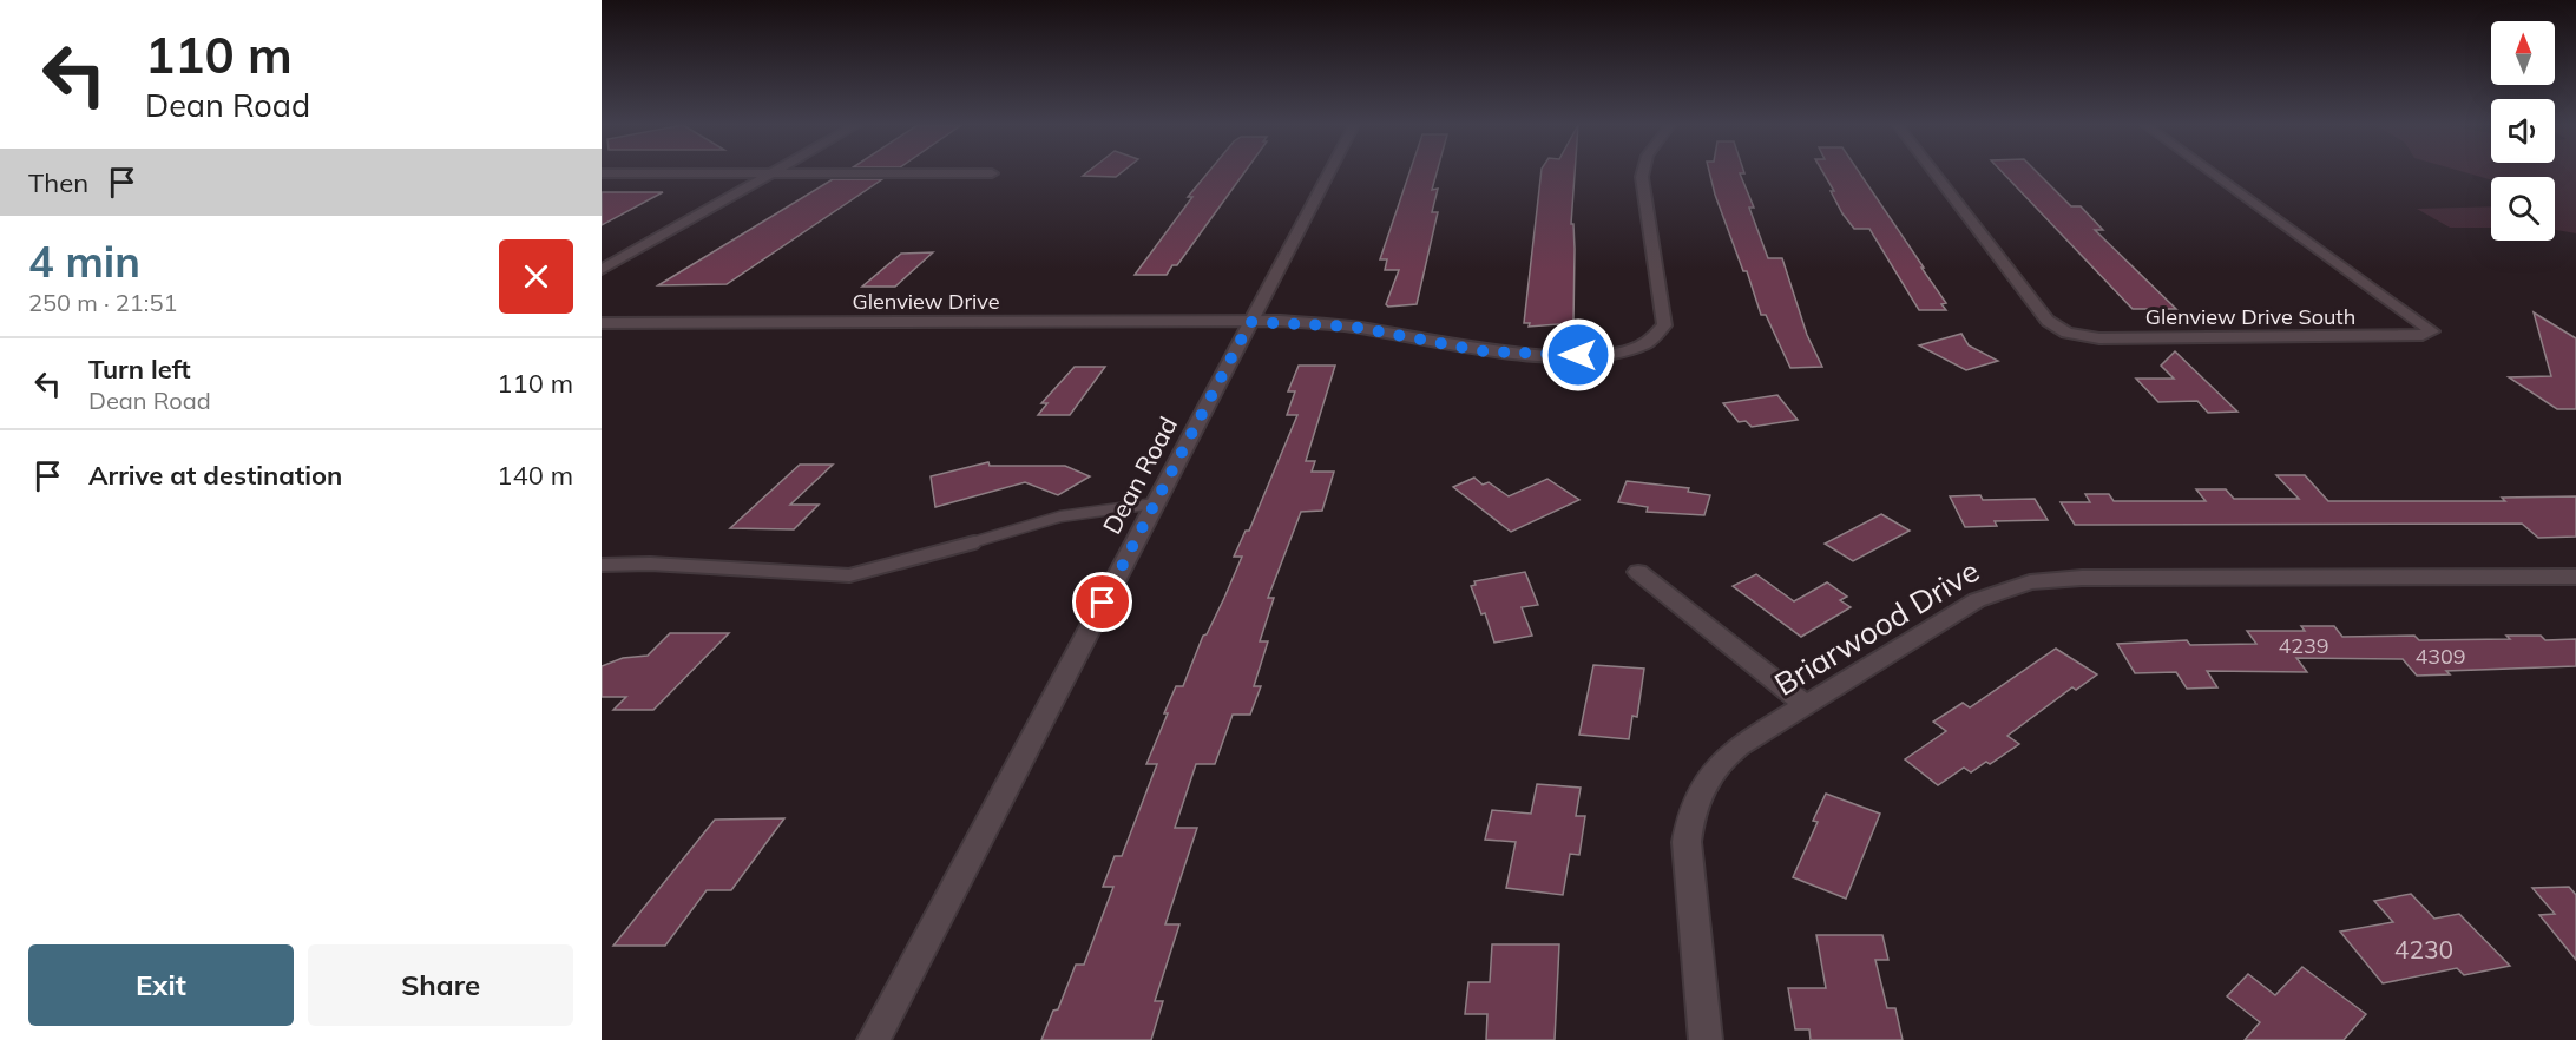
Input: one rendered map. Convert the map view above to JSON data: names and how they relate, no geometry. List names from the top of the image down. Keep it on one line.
{"streets":{"street":["Glenview Drive","Glenview Drive South","Dean Road","Briarwood Drive"]},"crossings":[["Glenview Drive","Dean Road"]],"house_numbers":["4239","4309","4230"],"north":"top","page":{"turn":["110 m","Dean Road"],"then":"Then","heading":["4 min","250 m · 21:51"],"list":[{"name":"Turn left","note":"Dean Road","value":"110 m"},{"name":"Arrive at destination","value":"140 m"}],"buttons":["Exit","Share"]}}
